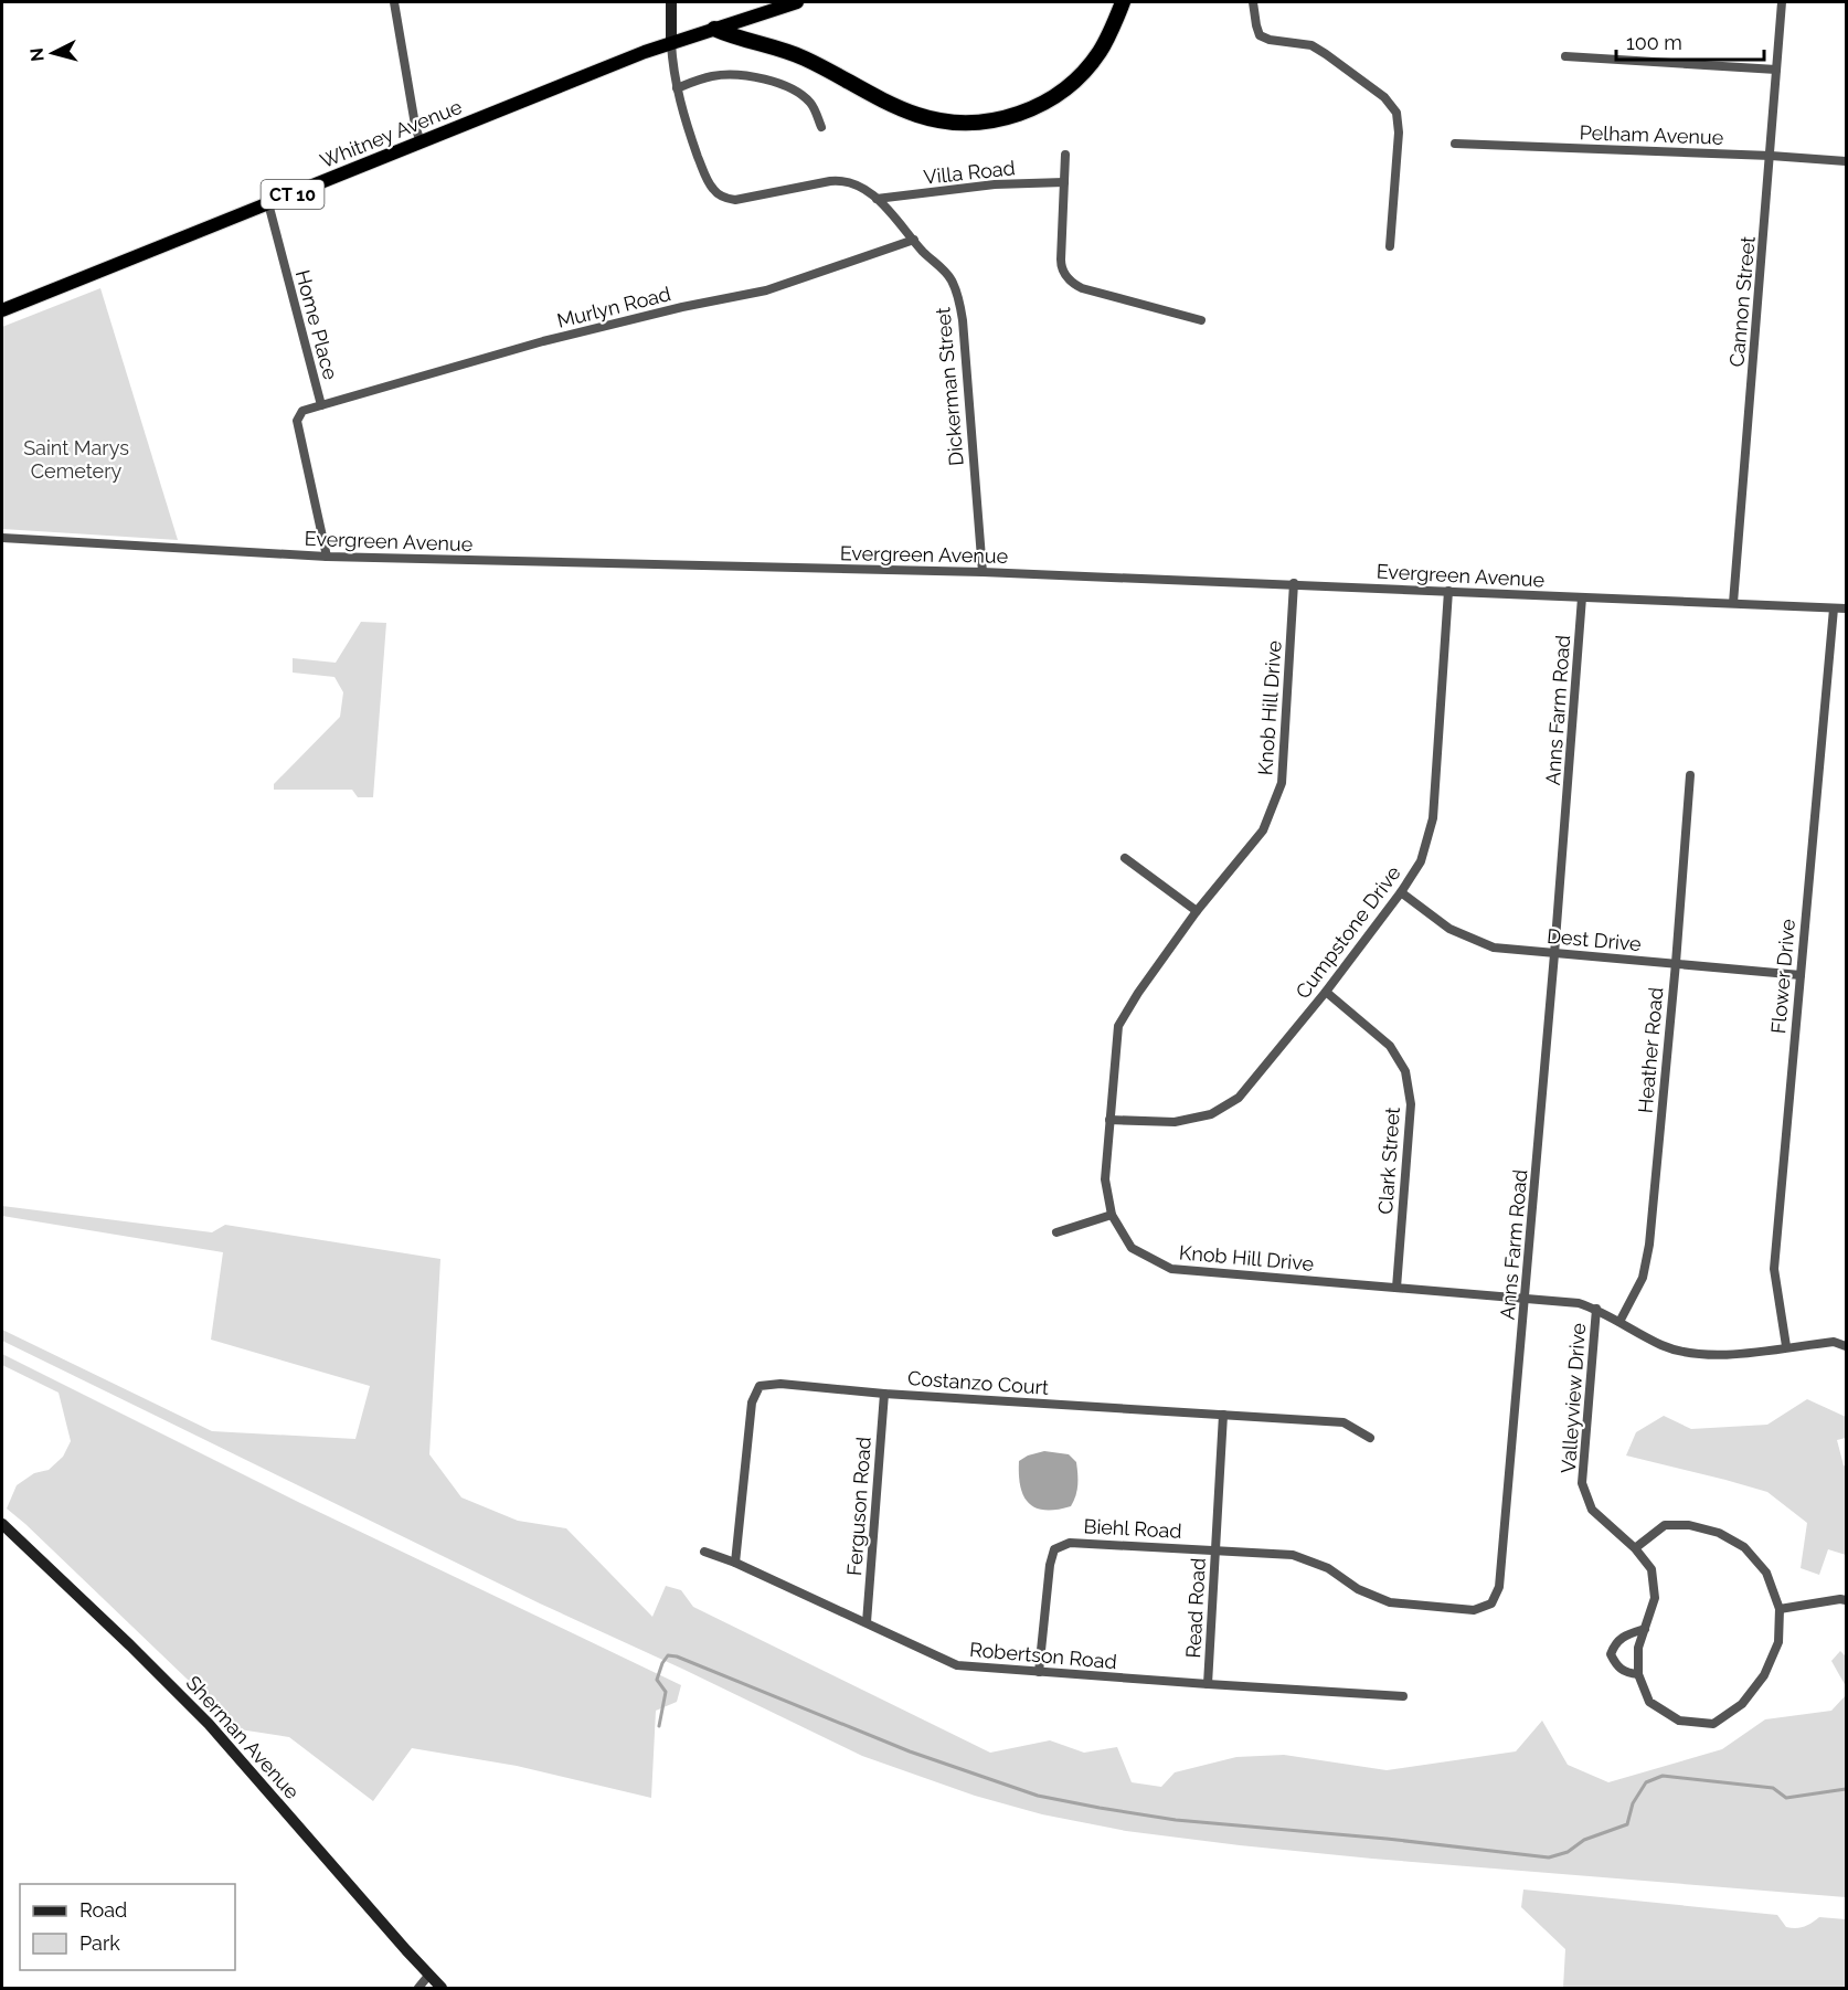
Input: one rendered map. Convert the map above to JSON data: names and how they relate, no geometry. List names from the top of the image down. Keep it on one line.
{"streets":{"highway":["Whitney Avenue","CT 10"],"main road":["Sherman Avenue"],"street":["Pelham Avenue","Villa Road","Cannon Street","Murlyn Road","Home Place","Dickerman Street","Evergreen Avenue","Knob Hill Drive","Anns Farm Road","Cumpstone Drive","Dest Drive","Flower Drive","Heather Road","Clark Street","Costanzo Court","Valleyview Drive","Ferguson Road","Biehl Road","Read Road","Robertson Road"]},"crossings":[["Whitney Avenue","Home Place"],["Whitney Avenue","Dickerman Street"],["Pelham Avenue","Cannon Street"],["Villa Road","Dickerman Street"],["Cannon Street","Evergreen Avenue"],["Murlyn Road","Home Place"],["Murlyn Road","Dickerman Street"],["Home Place","Evergreen Avenue"],["Dickerman Street","Evergreen Avenue"],["Evergreen Avenue","Knob Hill Drive"],["Evergreen Avenue","Anns Farm Road"],["Evergreen Avenue","Cumpstone Drive"],["Evergreen Avenue","Flower Drive"],["Knob Hill Drive","Anns Farm Road"],["Knob Hill Drive","Cumpstone Drive"],["Knob Hill Drive","Flower Drive"],["Knob Hill Drive","Heather Road"],["Knob Hill Drive","Clark Street"],["Knob Hill Drive","Valleyview Drive"],["Anns Farm Road","Dest Drive"],["Anns Farm Road","Biehl Road"],["Anns Farm Road","Read Road"],["Cumpstone Drive","Dest Drive"],["Cumpstone Drive","Clark Street"],["Dest Drive","Flower Drive"],["Dest Drive","Heather Road"],["Costanzo Court","Ferguson Road"],["Costanzo Court","Read Road"],["Costanzo Court","Robertson Road"],["Ferguson Road","Robertson Road"],["Biehl Road","Read Road"],["Biehl Road","Robertson Road"],["Read Road","Robertson Road"]],"parks":["Saint Marys Cemetery"],"legend":["Road","Park"],"scale_bar":"100 m","north":"left"}
